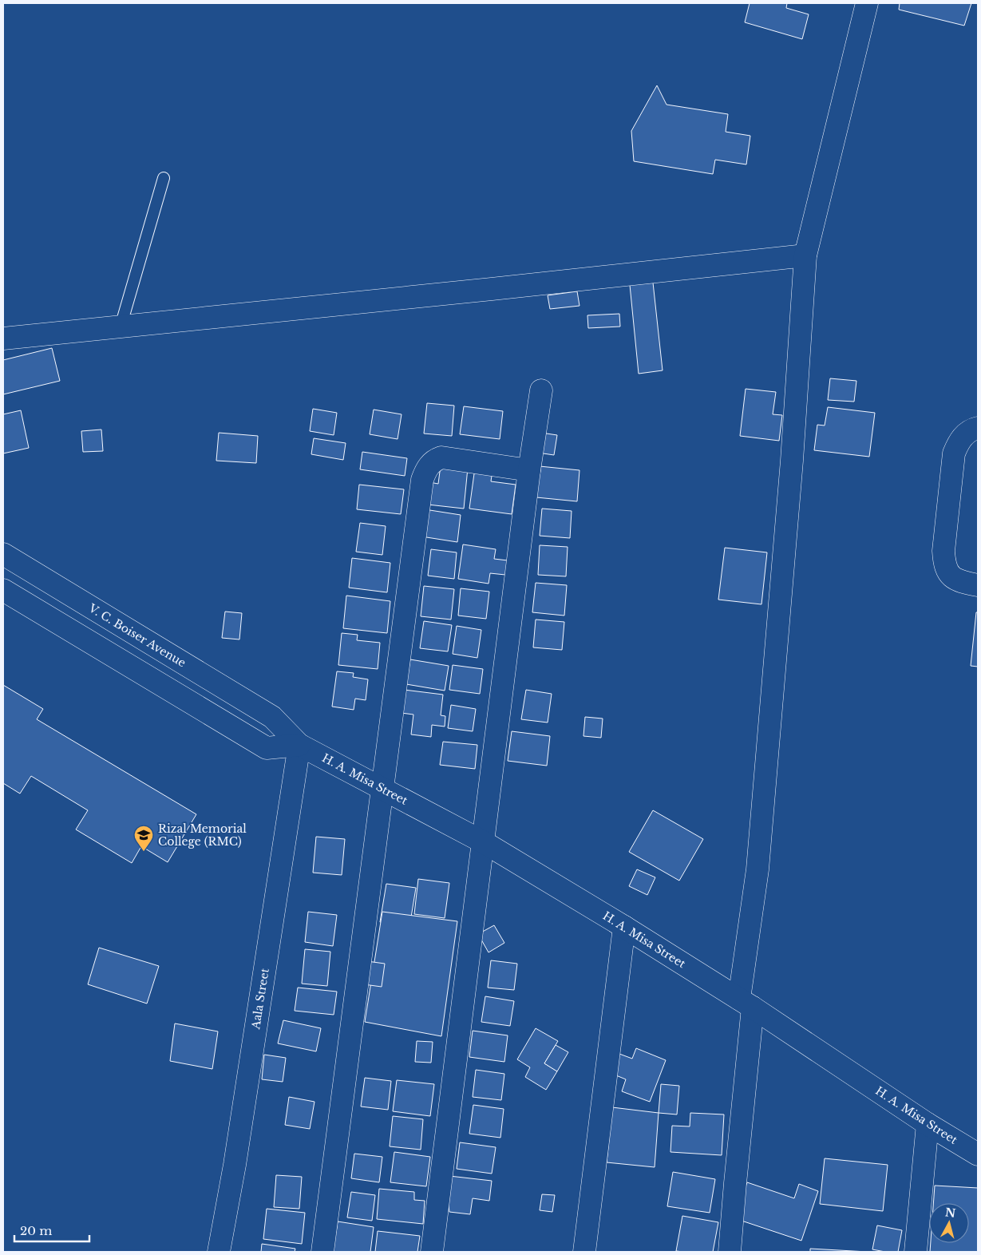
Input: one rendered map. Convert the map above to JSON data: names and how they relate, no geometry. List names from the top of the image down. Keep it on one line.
{"streets":{"street":["V. C. Boiser Avenue","H. A. Misa Street","Aala Street"]},"crossings":[["V. C. Boiser Avenue","H. A. Misa Street"],["H. A. Misa Street","Aala Street"]],"places":{"school or university":["Rizal Memorial College (RMC)"]},"scale_bar":"20 m","north":"top"}
